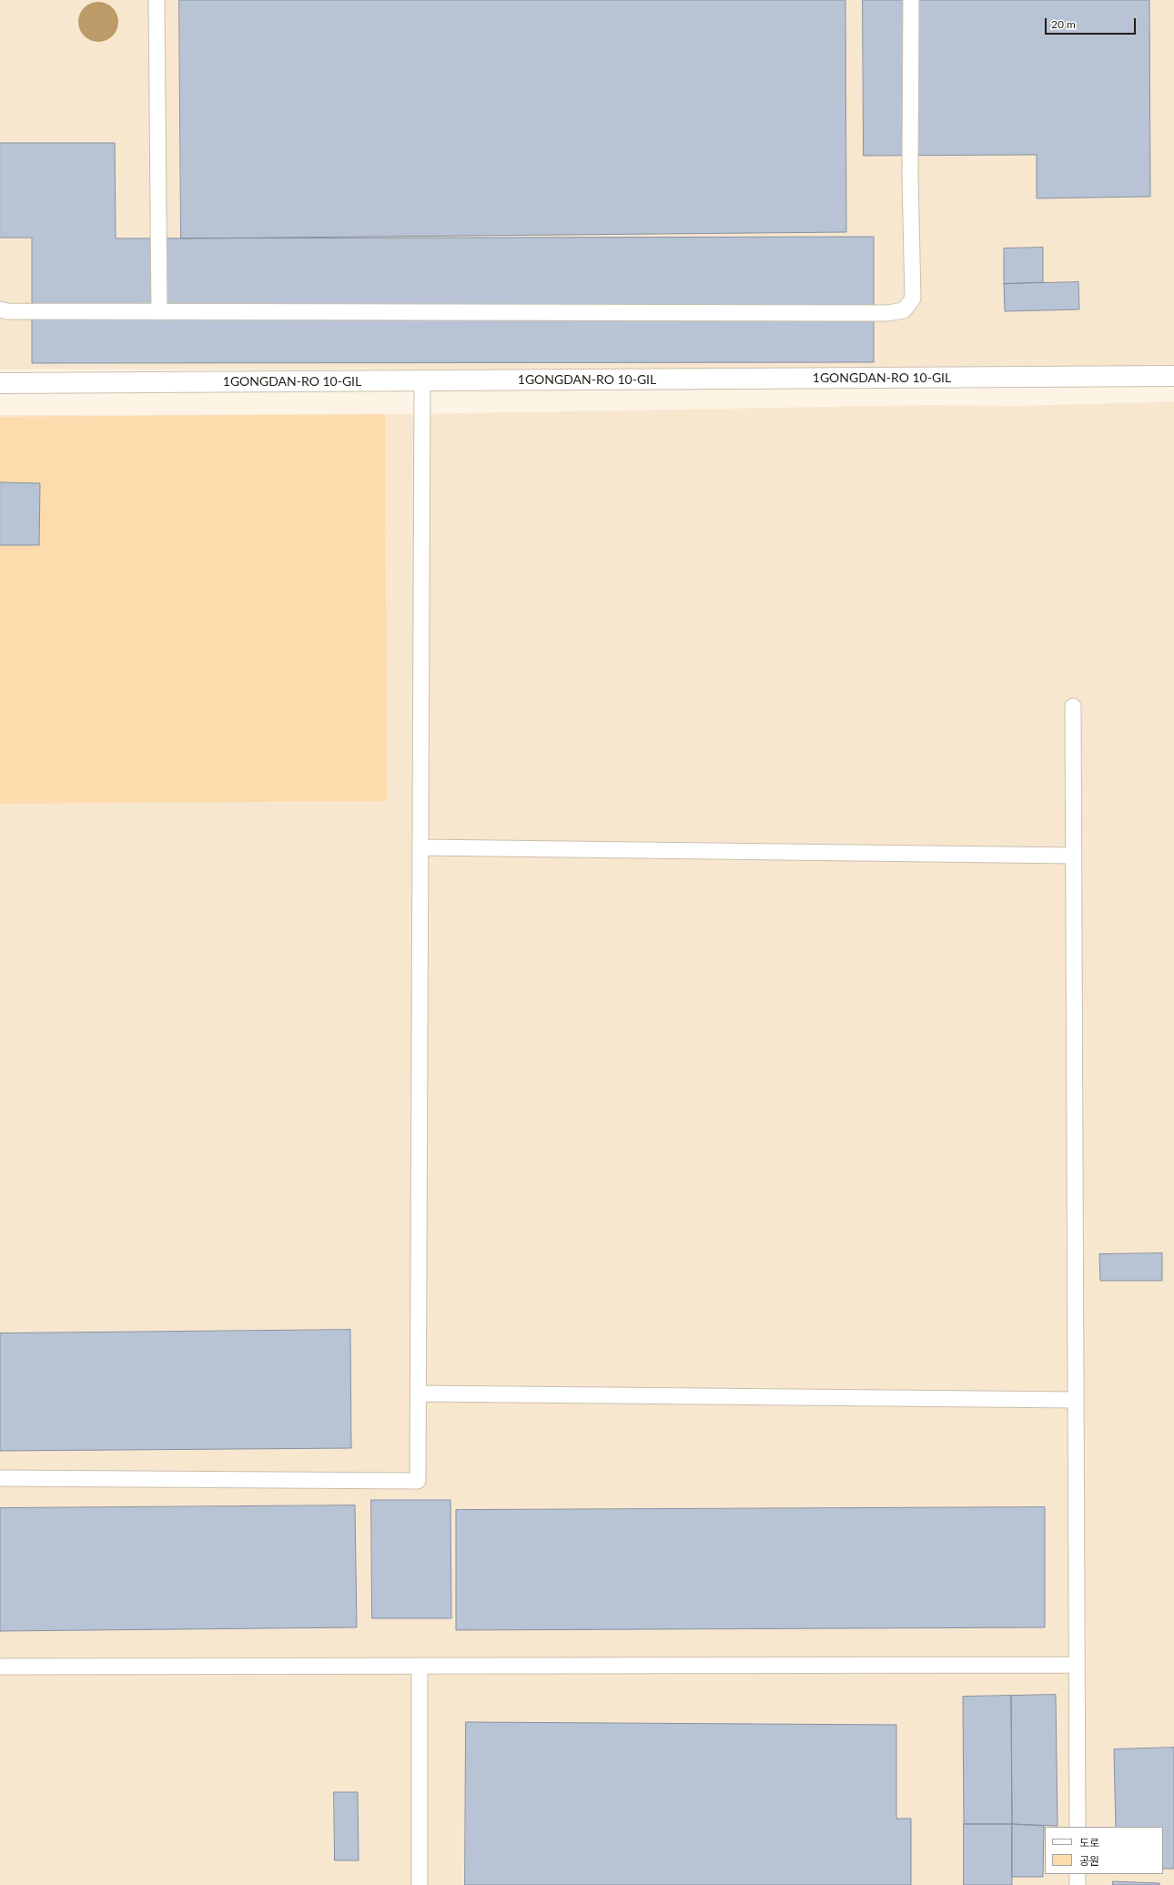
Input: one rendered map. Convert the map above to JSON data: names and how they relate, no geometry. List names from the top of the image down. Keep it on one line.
{"streets":{"street":["1GONGDAN-RO 10-GIL"]},"legend":["도로","공원"],"scale_bar":"20 m"}
